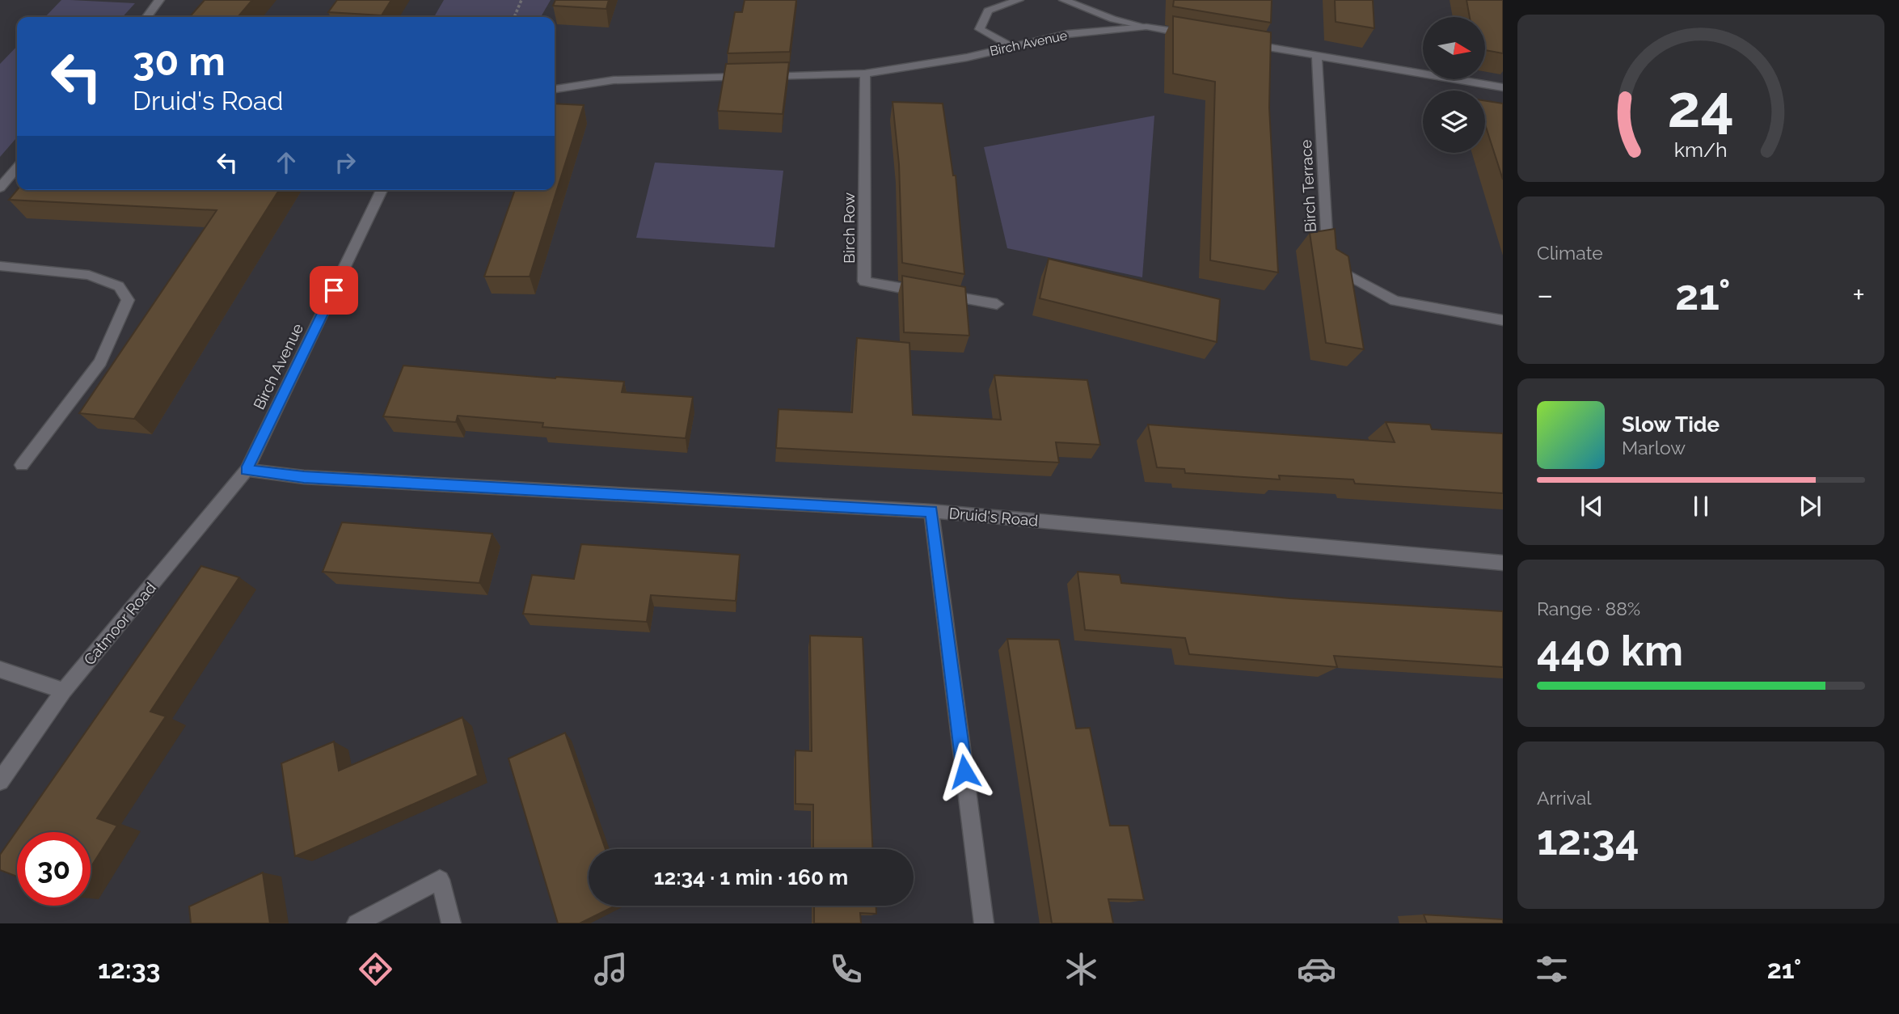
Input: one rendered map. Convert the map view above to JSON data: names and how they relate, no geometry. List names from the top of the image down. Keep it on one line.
{"streets":{"street":["Birch Avenue","Birch Terrace","Birch Row","Druid's Road","Catmoor Road"]},"crossings":[["Birch Avenue","Birch Row"],["Birch Avenue","Druid's Road"],["Birch Avenue","Catmoor Road"],["Druid's Road","Catmoor Road"]],"north":"right","page":{"turn":["30 m","Druid's Road"],"tile":["Climate",["Range · 88%","440 km"],["Arrival","12:34"]],"heat":["−","21°","+"],"song":["Slow Tide","Marlow"],"limit":"30","trip":"12:34 · 1 min · 160 m","tabs":["12:33","21°"],"gauge":["24","km/h"]}}
